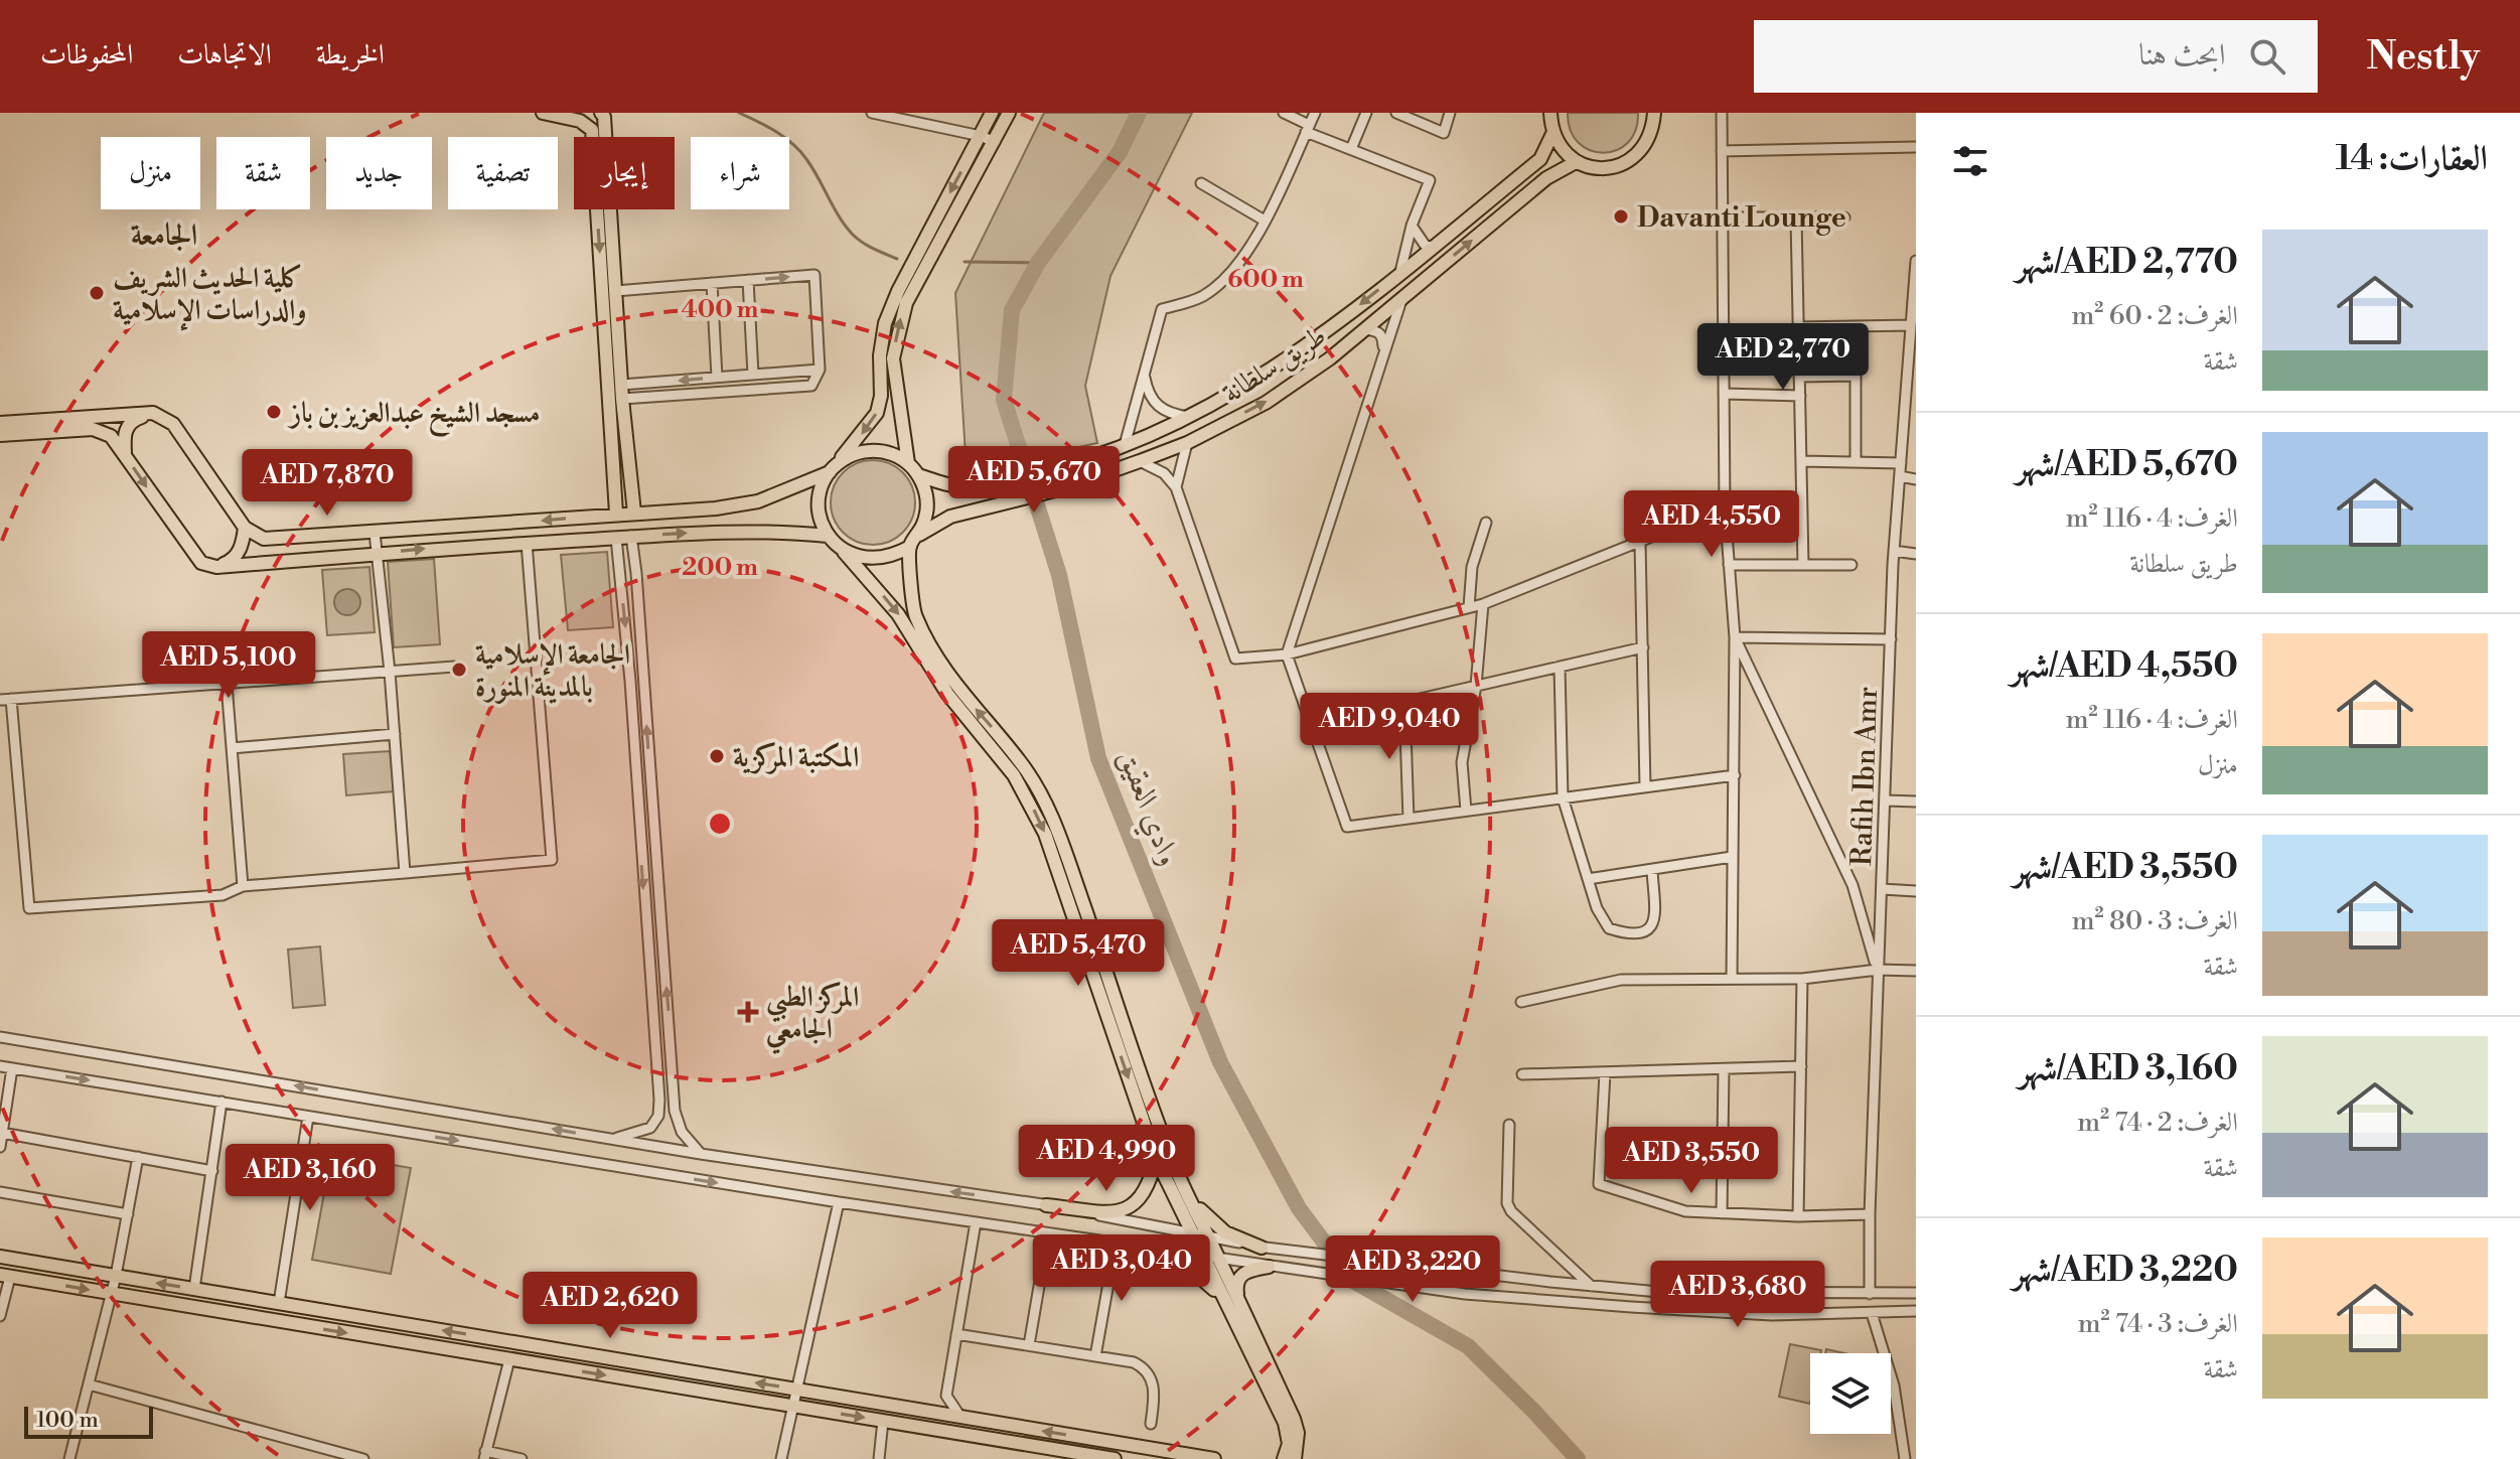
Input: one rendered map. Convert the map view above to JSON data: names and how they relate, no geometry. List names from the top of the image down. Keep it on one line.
{"streets":{"main road":["طريق سلطانة"],"street":["Rafih Ibn Amr"]},"districts":["الجامعة"],"water":["وادي العقيق"],"places":{"other":["Davanti Lounge","كلية الحديث الشريف والدراسات الإسلامية","مسجد الشيخ عبدالعزيز بن باز","الجامعة الإسلامية بالمدينة المنورة","المكتبة المركزية"],"health":["المركز الطبي الجامعي"]},"scale_bar":"100 m","page":{"header":"Nestly","search":"ابحث هنا","nav":["الخريطة","الاتجاهات","المحفوظات"],"heading":"العقارات: 14","chip":["شراء","إيجار","تصفية","جديد","شقة","منزل"],"list":[{"name":"AED 2,770/شهر","note":"الغرف: 2 · 60 m² · شقة"},{"name":"AED 5,670/شهر","note":"الغرف: 4 · 116 m² · طريق سلطانة"},{"name":"AED 4,550/شهر","note":"الغرف: 4 · 116 m² · منزل"},{"name":"AED 3,550/شهر","note":"الغرف: 3 · 80 m² · شقة"},{"name":"AED 3,160/شهر","note":"الغرف: 2 · 74 m² · شقة"},{"name":"AED 3,220/شهر","note":"الغرف: 3 · 74 m² · شقة"}],"price":["AED 2,770","AED 5,670","AED 7,870","AED 4,550","AED 5,100","AED 9,040","AED 5,470","AED 4,990","AED 3,550","AED 3,160","AED 3,040","AED 3,220","AED 3,680","AED 2,620"],"scale":"100 m"},"rings":["600 m","400 m","200 m"]}
